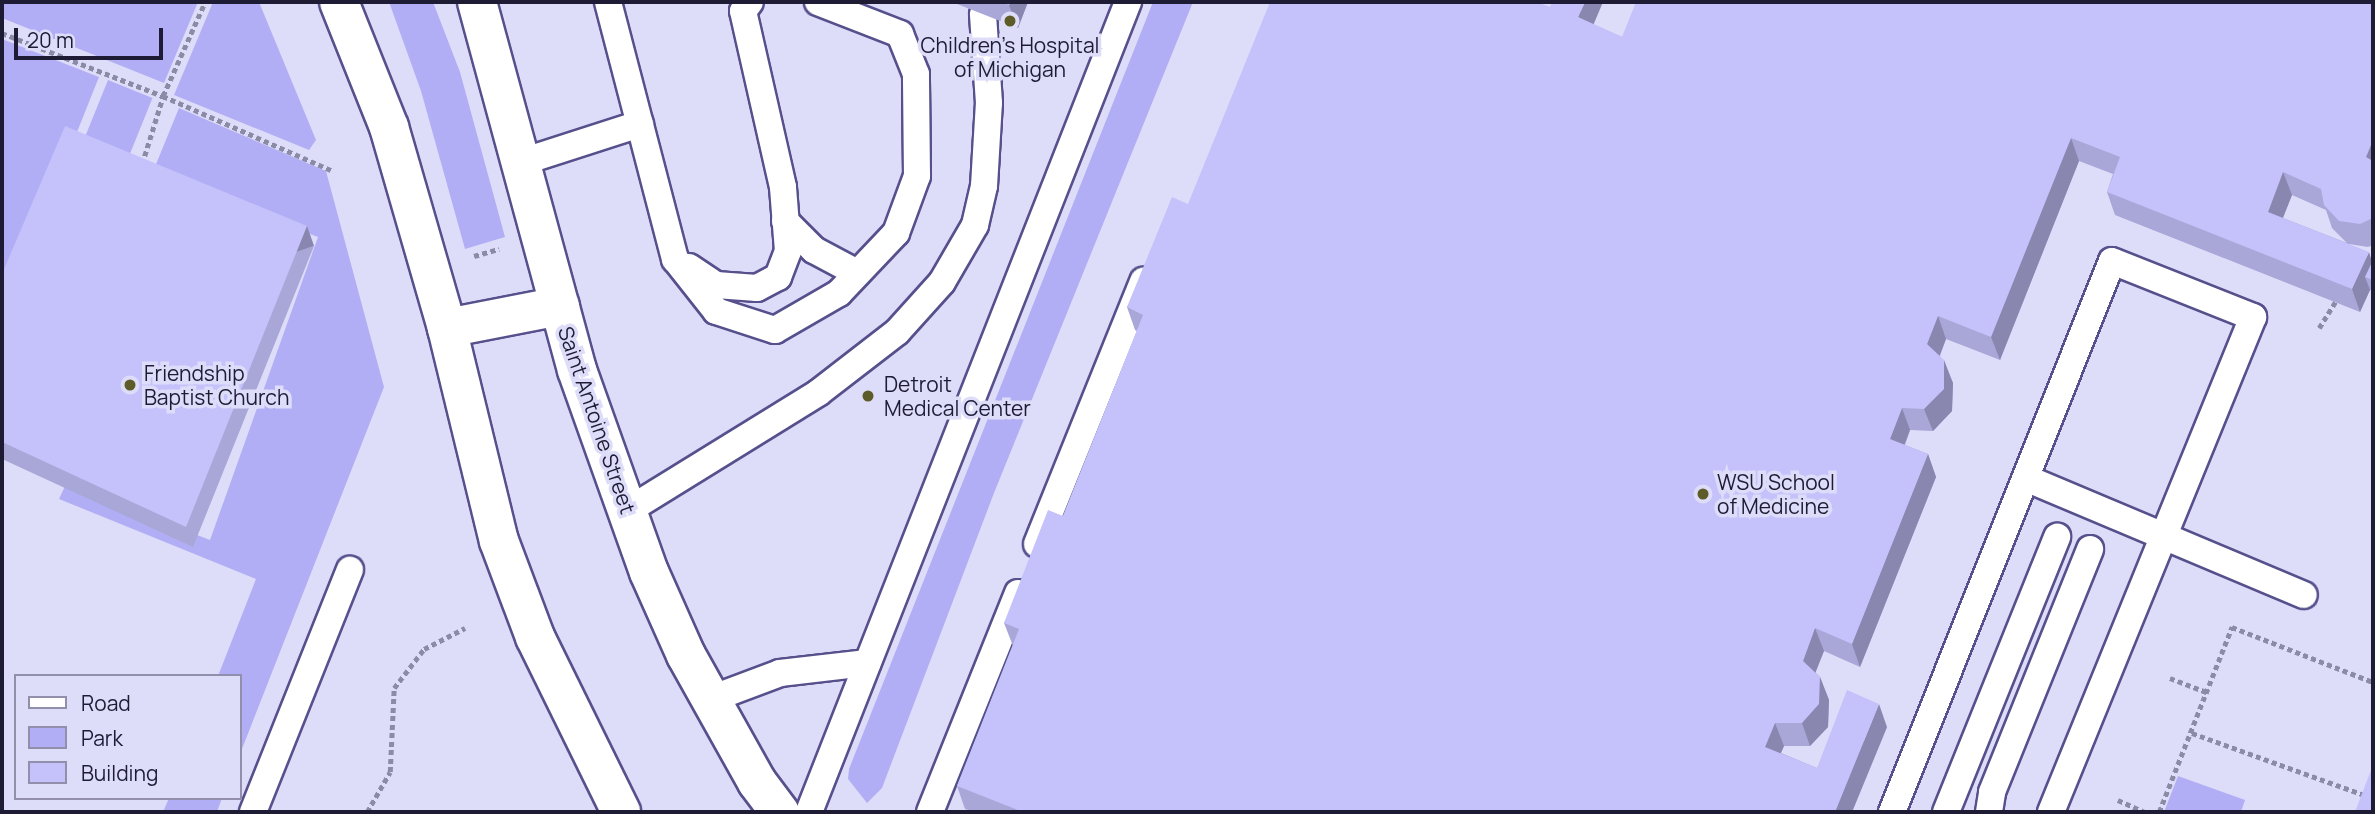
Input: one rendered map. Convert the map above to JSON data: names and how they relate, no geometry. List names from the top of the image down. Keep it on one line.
{"streets":{"street":["Saint Antoine Street"]},"places":["Children's Hospital of Michigan","Friendship Baptist Church","Detroit Medical Center","WSU School of Medicine"],"legend":["Road","Park","Building"],"scale_bar":"20 m"}
